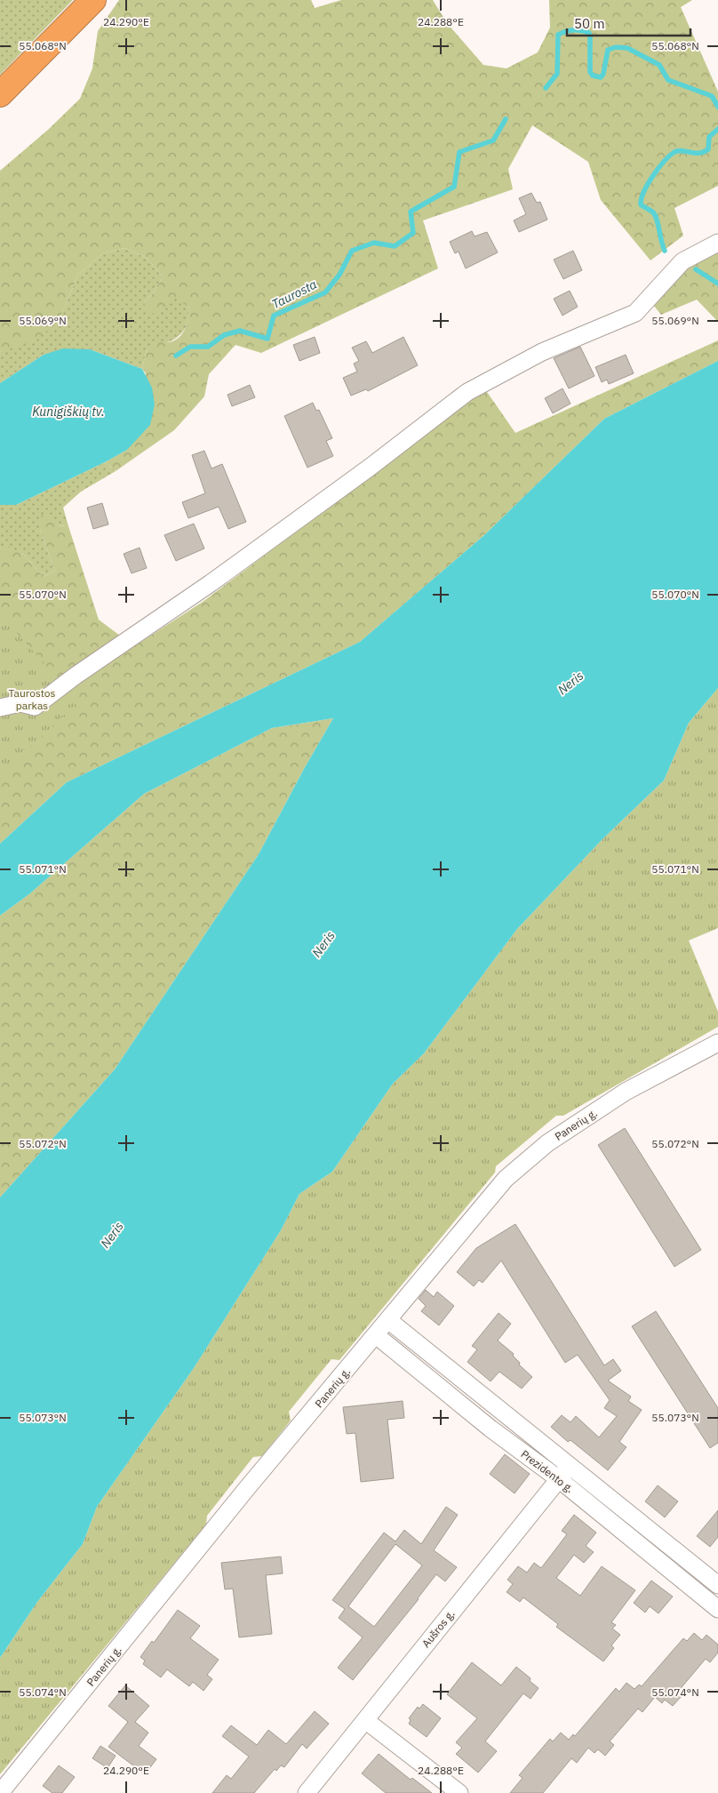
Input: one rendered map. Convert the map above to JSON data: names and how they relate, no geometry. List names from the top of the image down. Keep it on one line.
{"streets":{"street":["Panerių g.","Prezidento g.","Aušros g."]},"crossings":[["Panerių g.","Prezidento g."],["Prezidento g.","Aušros g."]],"water":["Taurosta","Kunigiškių tv.","Neris"],"parks":["Taurostos parkas"],"scale_bar":"50 m","coordinates":["24.290°E","24.288°E","55.068°N","55.069°N","55.070°N","55.071°N","55.072°N","55.073°N","55.074°N"]}
